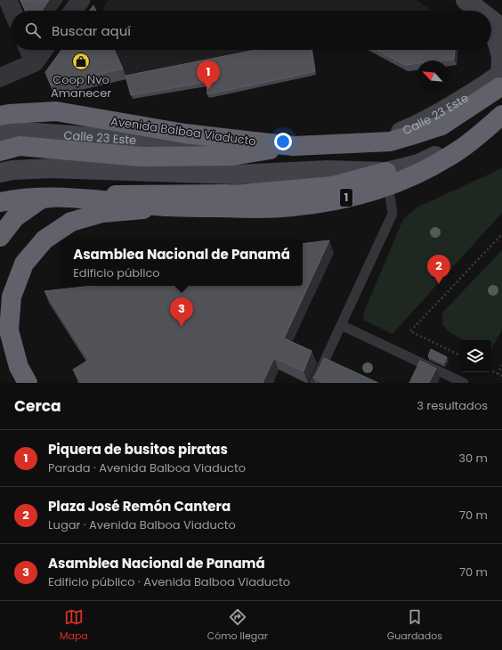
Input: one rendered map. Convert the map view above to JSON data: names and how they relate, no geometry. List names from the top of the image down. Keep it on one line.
{"streets":{"highway":["Avenida Balboa Viaducto","1"],"main road":["Calle 23 Este"]},"crossings":[["Calle 23 Este","Avenida Balboa Viaducto"]],"places":{"shop":["Coop Nvo Amanecer"]},"north":"top left","page":{"search":"Buscar aquí","pins":["1","2","3"],"popup":["Asamblea Nacional de Panamá","Edificio público"],"heading":["Cerca","3 resultados"],"list":[{"mark":"1","name":"Piquera de busitos piratas","note":"Parada · Avenida Balboa Viaducto","value":"30 m"},{"mark":"2","name":"Plaza José Remón Cantera","note":"Lugar · Avenida Balboa Viaducto","value":"70 m"},{"mark":"3","name":"Asamblea Nacional de Panamá","note":"Edificio público · Avenida Balboa Viaducto","value":"70 m"}],"nav":["Mapa","Cómo llegar","Guardados"]}}
